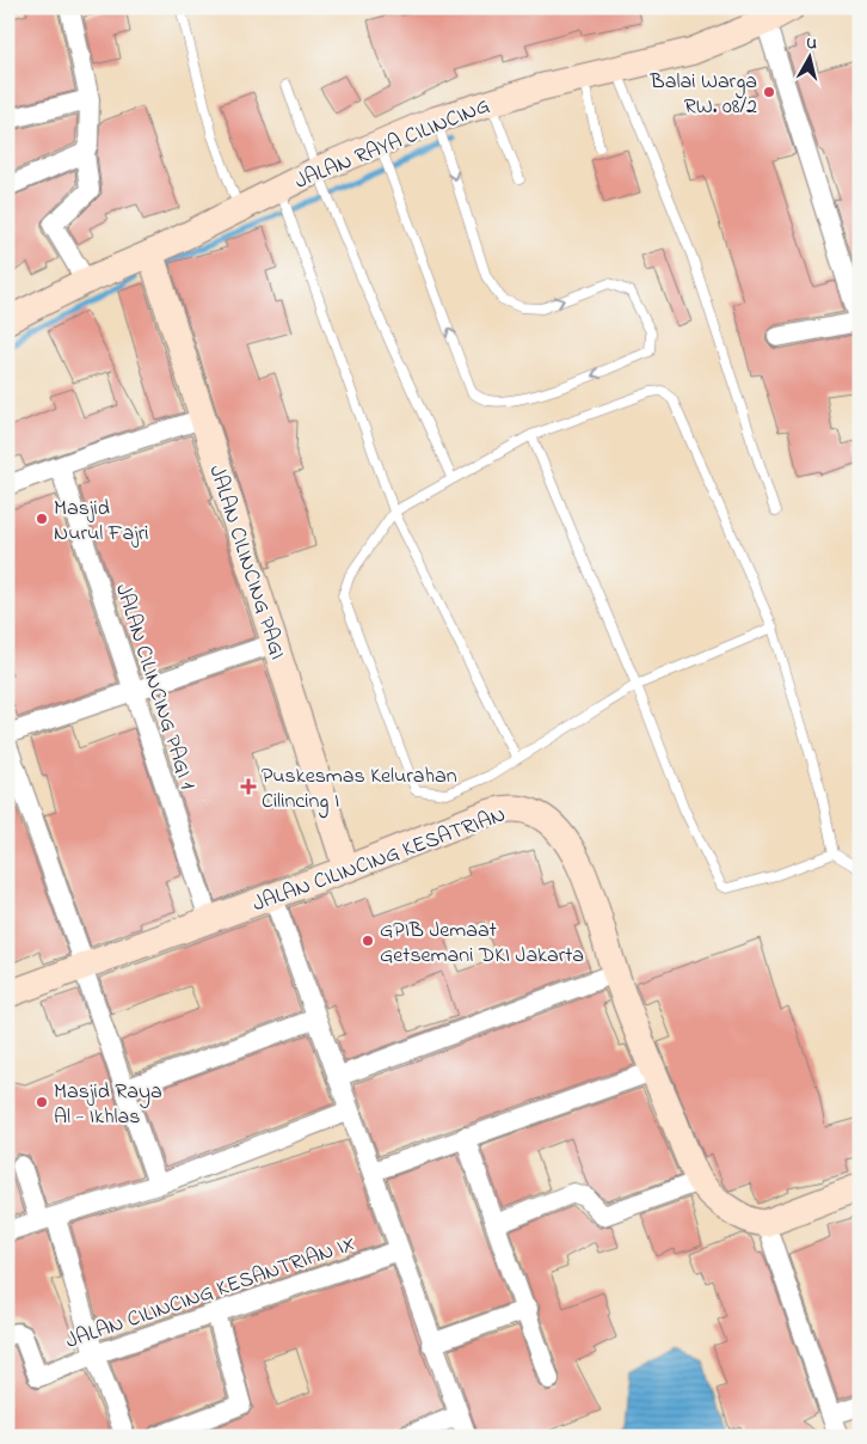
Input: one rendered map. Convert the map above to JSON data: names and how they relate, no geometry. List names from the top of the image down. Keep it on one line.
{"streets":{"street":["JALAN RAYA CILINCING","JALAN CILINCING PAGI","JALAN CILINCING PAGI 1","JALAN CILINCING KESATRIAN","JALAN CILINCING KESANTRIAN IX"]},"crossings":[["JALAN RAYA CILINCING","JALAN CILINCING PAGI"],["JALAN CILINCING PAGI","JALAN CILINCING KESATRIAN"],["JALAN CILINCING PAGI 1","JALAN CILINCING KESATRIAN"]],"places":{"other":["Balai Warga RW. 08/2","Masjid Nurul Fajri","GPIB Jemaat Getsemani DKI Jakarta","Masjid Raya Al - Ikhlas"],"health":["Puskesmas Kelurahan Cilincing I"]},"north":"top"}
